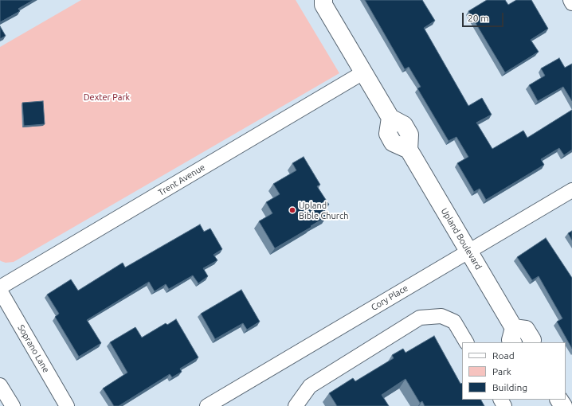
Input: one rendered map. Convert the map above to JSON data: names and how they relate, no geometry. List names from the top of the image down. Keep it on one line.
{"streets":{"street":["Trent Avenue","Upland Boulevard","Cory Place","Soprano Lane"]},"crossings":[["Trent Avenue","Upland Boulevard"],["Upland Boulevard","Cory Place"]],"parks":["Dexter Park"],"places":["Upland Bible Church"],"legend":["Road","Park","Building"],"scale_bar":"20 m"}
